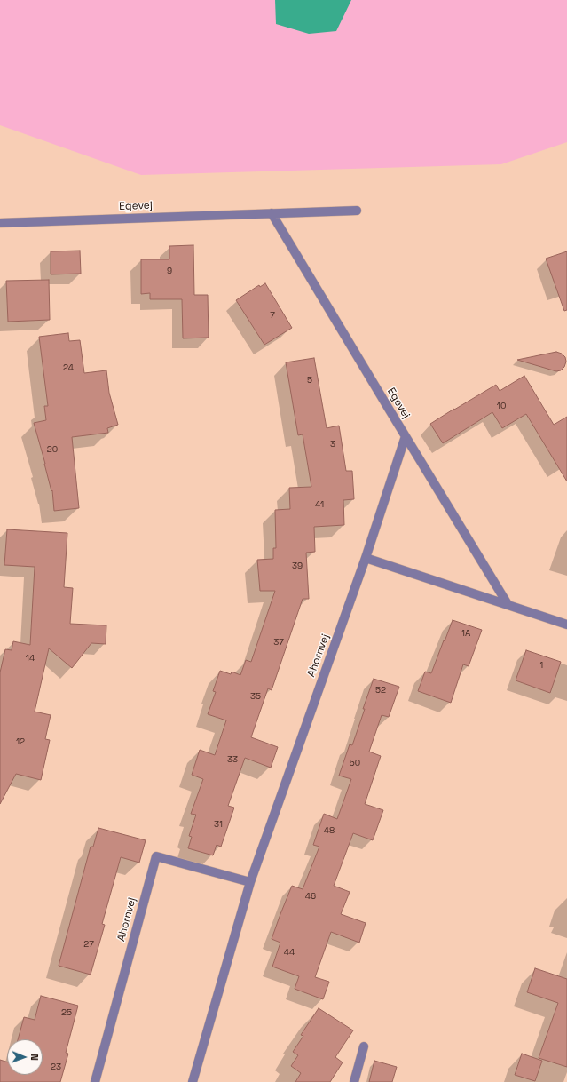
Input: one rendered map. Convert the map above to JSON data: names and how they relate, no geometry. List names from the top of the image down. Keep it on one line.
{"streets":{"street":["Egevej","Ahornvej"]},"crossings":[["Egevej","Ahornvej"]],"house_numbers":["9","7","24","5","10","3","20","41","39","1A","37","14","1","52","35","12","33","50","31","48","46","27","44","25","23"],"north":"right"}
